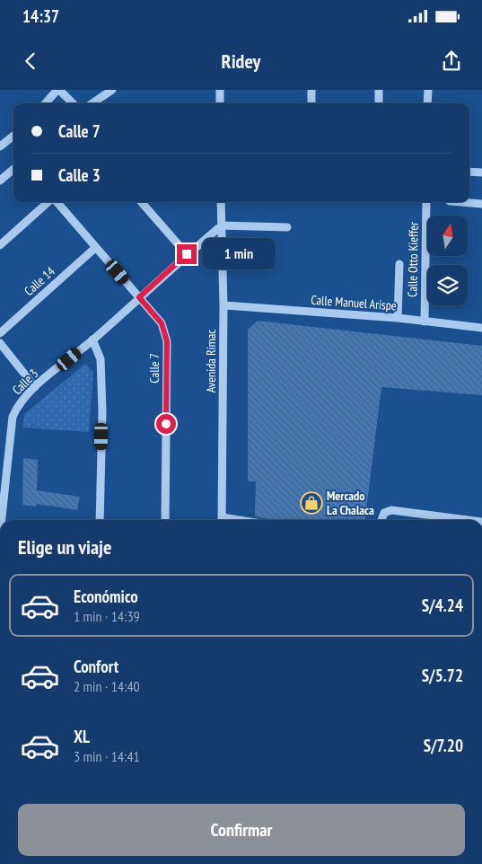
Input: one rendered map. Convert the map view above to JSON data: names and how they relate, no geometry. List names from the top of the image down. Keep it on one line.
{"streets":{"street":["Calle Otto Kieffer","Calle 14","Calle Manuel Arispe","Avenida Rímac","Calle 7","Calle 3"]},"crossings":[["Calle Otto Kieffer","Calle Manuel Arispe"],["Calle 14","Calle 7"],["Calle Manuel Arispe","Avenida Rímac"],["Avenida Rímac","Calle 3"],["Calle 7","Calle 3"]],"places":{"shop":["Mercado La Chalaca"]},"north":"top","page":{"status":"14:37","header":"Ridey","banner":["Calle 7","Calle 3"],"bubble":"1 min","heading":"Elige un viaje","list":[{"name":"Económico","note":"1 min · 14:39","value":"S/4.24"},{"name":"Confort","note":"2 min · 14:40","value":"S/5.72"},{"name":"XL","note":"3 min · 14:41","value":"S/7.20"}],"buttons":"Confirmar"}}
